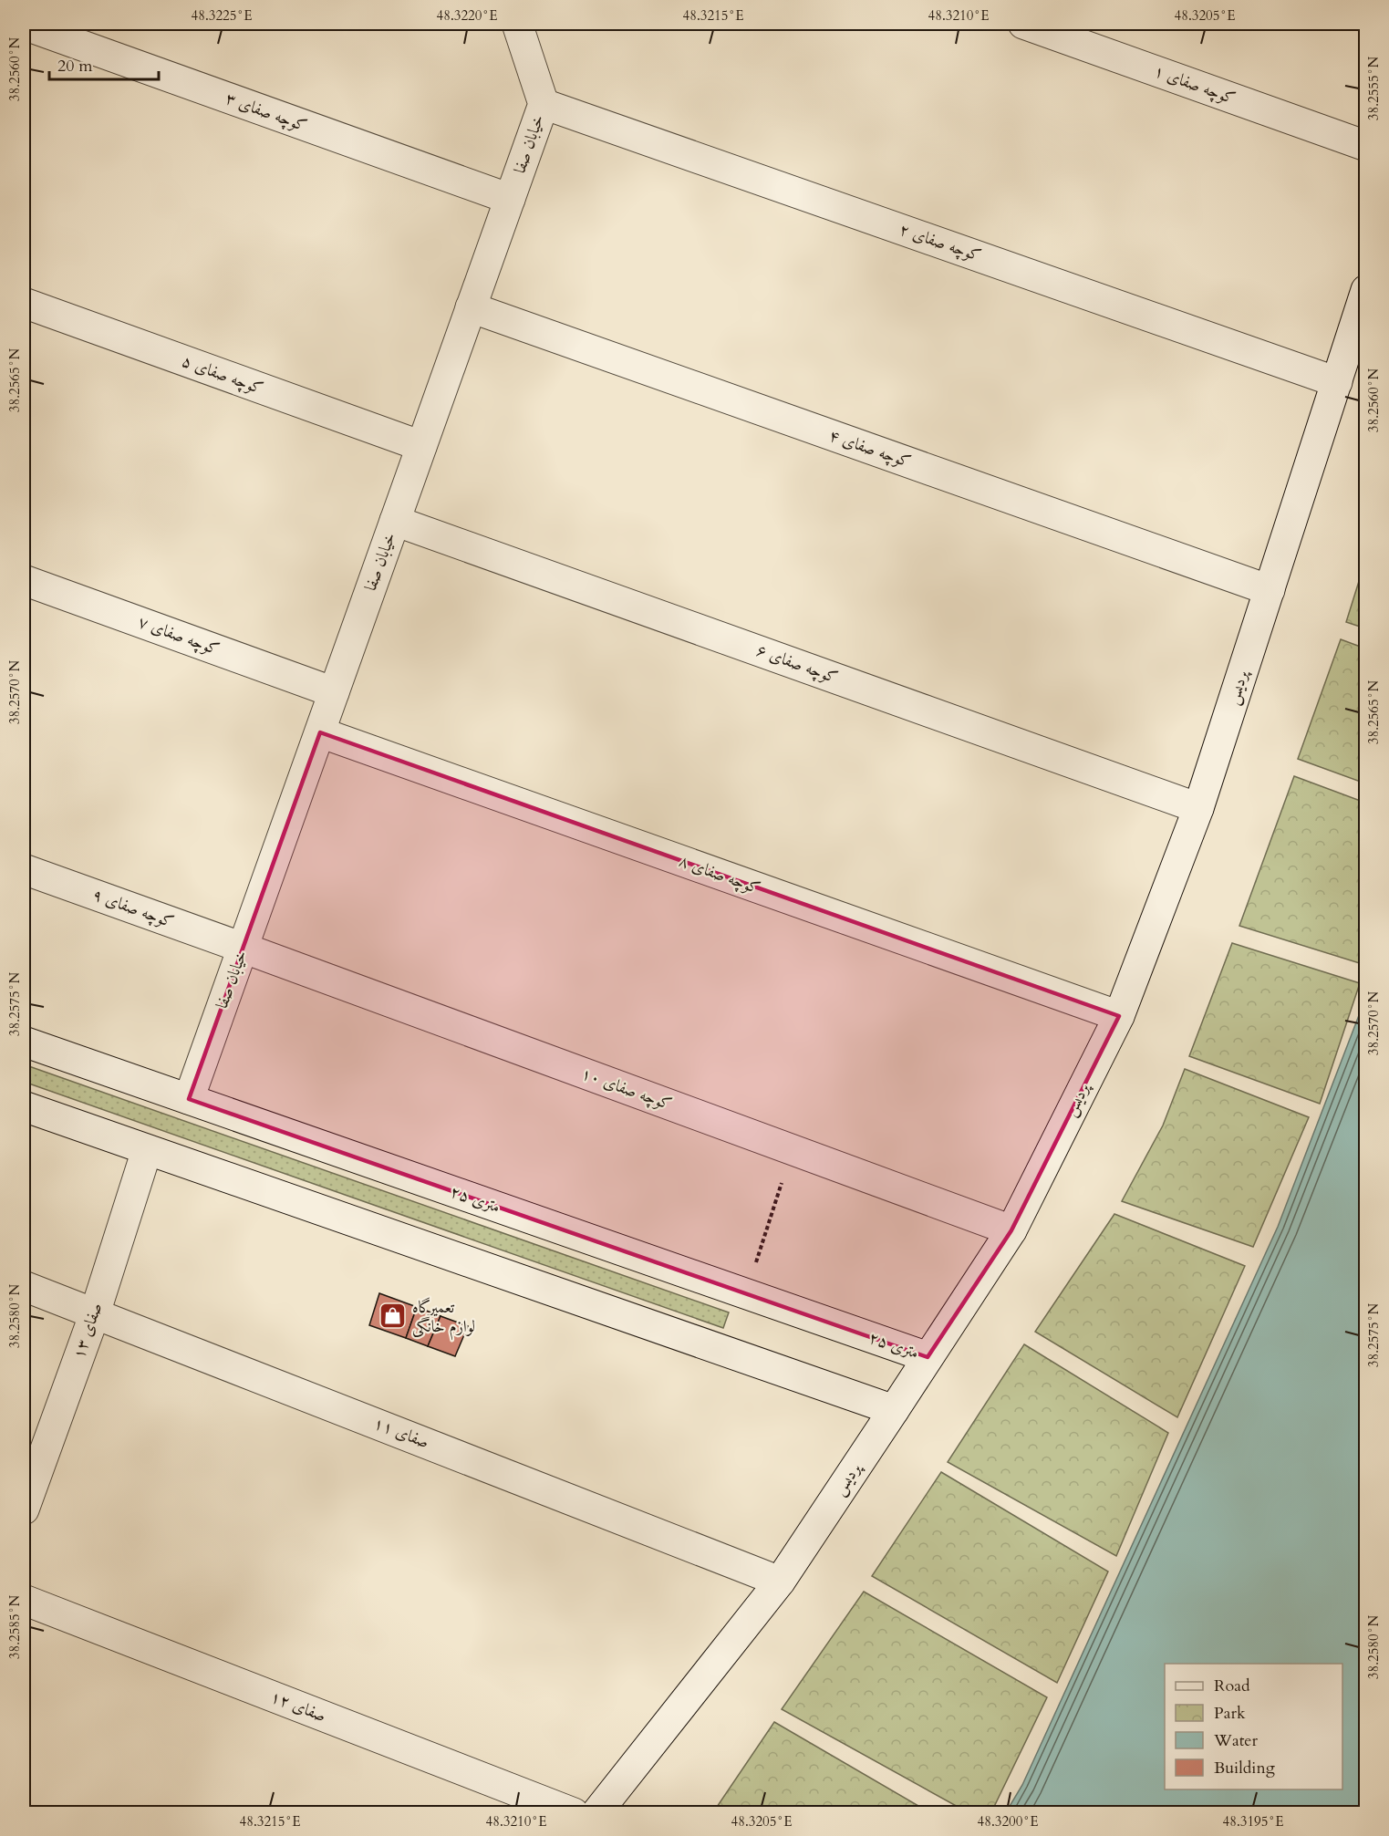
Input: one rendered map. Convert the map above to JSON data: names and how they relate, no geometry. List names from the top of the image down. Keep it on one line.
{"streets":{"street":["کوچه صفای ۱","کوچه صفای ۳","خیابان صفا","کوچه صفای ۲","کوچه صفای ۵","کوچه صفای ۴","کوچه صفای ۷","کوچه صفای ۶","پردیس","کوچه صفای ۸","کوچه صفای ۹","کوچه صفای ۱۰","۲۵ متری","صفای ۱۳","صفای ۱۱","صفای ۱۲"]},"crossings":[["کوچه صفای ۳","خیابان صفا"],["خیابان صفا","کوچه صفای ۲"],["خیابان صفا","کوچه صفای ۵"],["خیابان صفا","کوچه صفای ۴"],["خیابان صفا","کوچه صفای ۷"],["خیابان صفا","کوچه صفای ۶"],["خیابان صفا","کوچه صفای ۸"],["خیابان صفا","کوچه صفای ۹"],["خیابان صفا","کوچه صفای ۱۰"],["خیابان صفا","۲۵ متری"],["کوچه صفای ۲","پردیس"],["کوچه صفای ۴","پردیس"],["کوچه صفای ۶","پردیس"],["پردیس","کوچه صفای ۸"],["پردیس","کوچه صفای ۱۰"],["پردیس","۲۵ متری"],["پردیس","صفای ۱۱"],["کوچه صفای ۹","کوچه صفای ۱۰"],["صفای ۱۳","صفای ۱۱"]],"places":{"shop":["تعمیرگاه لوازم خانگی"]},"legend":["Road","Park","Water","Building"],"scale_bar":"20 m","coordinates":["48.3225°E","48.3220°E","48.3215°E","48.3210°E","48.3205°E","38.2560°N","38.2555°N","38.2565°N","38.2570°N","38.2575°N","38.2580°N","38.2585°N","48.3200°E","48.3195°E"]}
